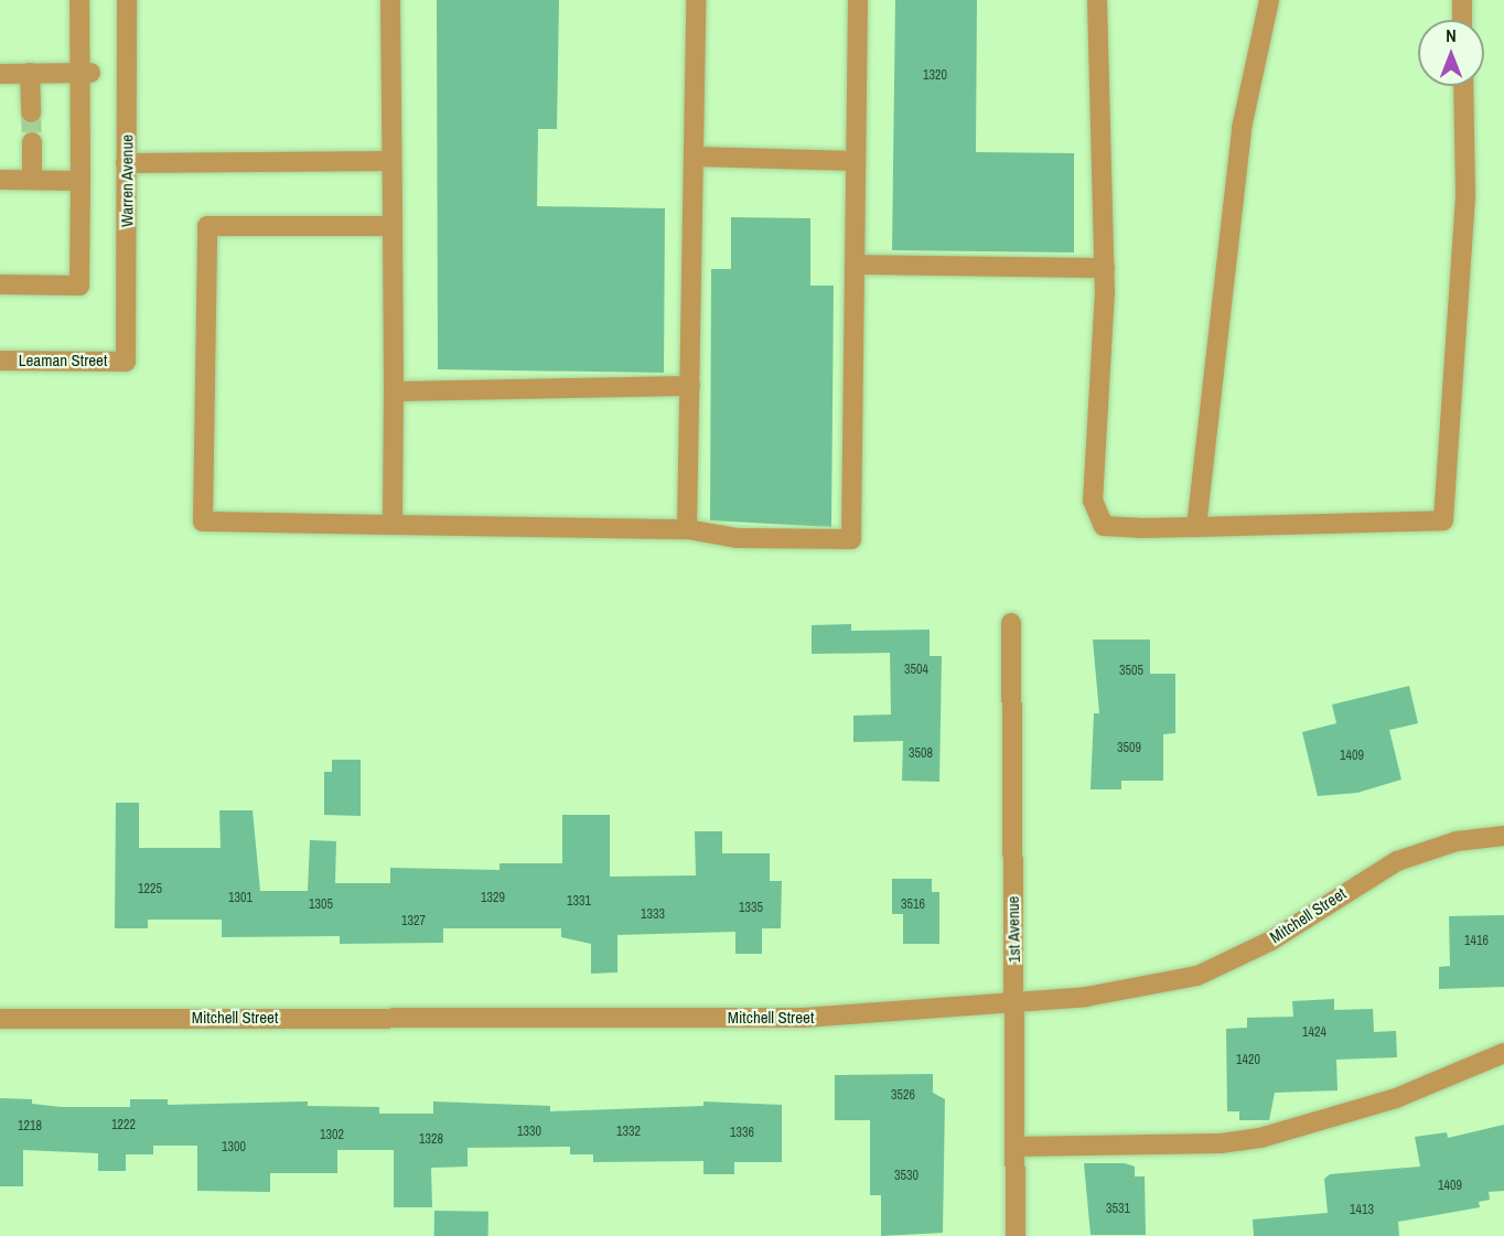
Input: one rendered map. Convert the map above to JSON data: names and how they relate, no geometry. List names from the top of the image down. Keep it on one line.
{"streets":{"street":["Warren Avenue","Leaman Street","Mitchell Street","1st Avenue"]},"crossings":[["Warren Avenue","Leaman Street"],["Mitchell Street","1st Avenue"]],"house_numbers":["1320","3504","3505","3509","3508","1409","1225","1301","1329","1331","1305","3516","1335","1333","1327","1416","1424","1420","3526","1222","1218","1330","1332","1336","1302","1328","1300","3530","1409","3531","1413"],"north":"top"}
